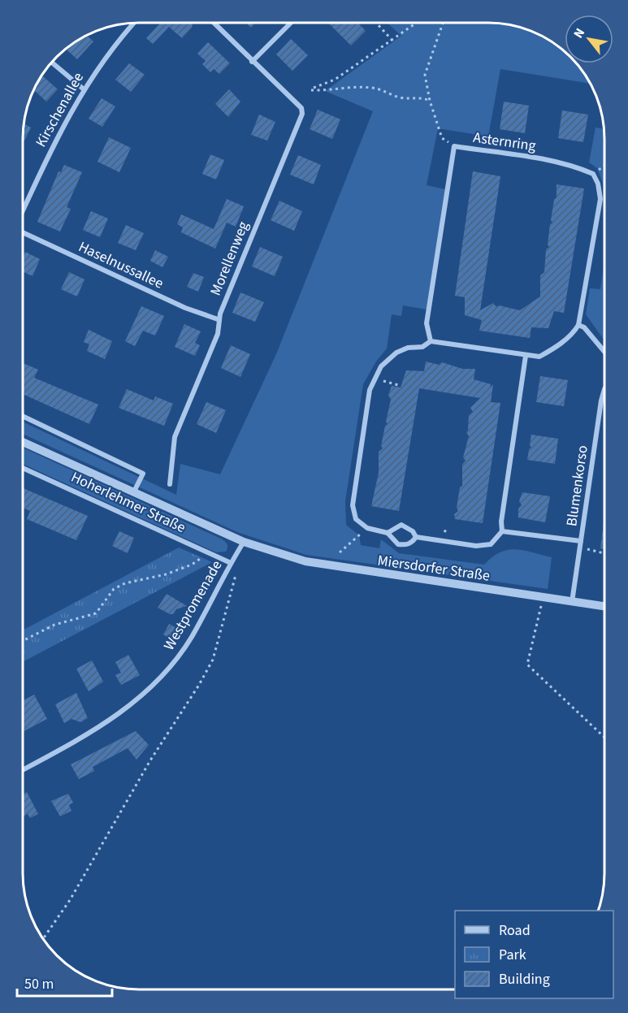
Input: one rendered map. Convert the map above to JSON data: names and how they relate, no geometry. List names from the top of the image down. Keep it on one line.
{"streets":{"street":["Kirschenallee","Asternring","Morellenweg","Haselnussallee","Blumenkorso","Hoherlehmer Straße","Miersdorfer Straße","Westpromenade"]},"crossings":[["Morellenweg","Haselnussallee"],["Blumenkorso","Miersdorfer Straße"],["Hoherlehmer Straße","Miersdorfer Straße"],["Hoherlehmer Straße","Westpromenade"]],"legend":["Road","Park","Building"],"scale_bar":"50 m","north":"top left"}
